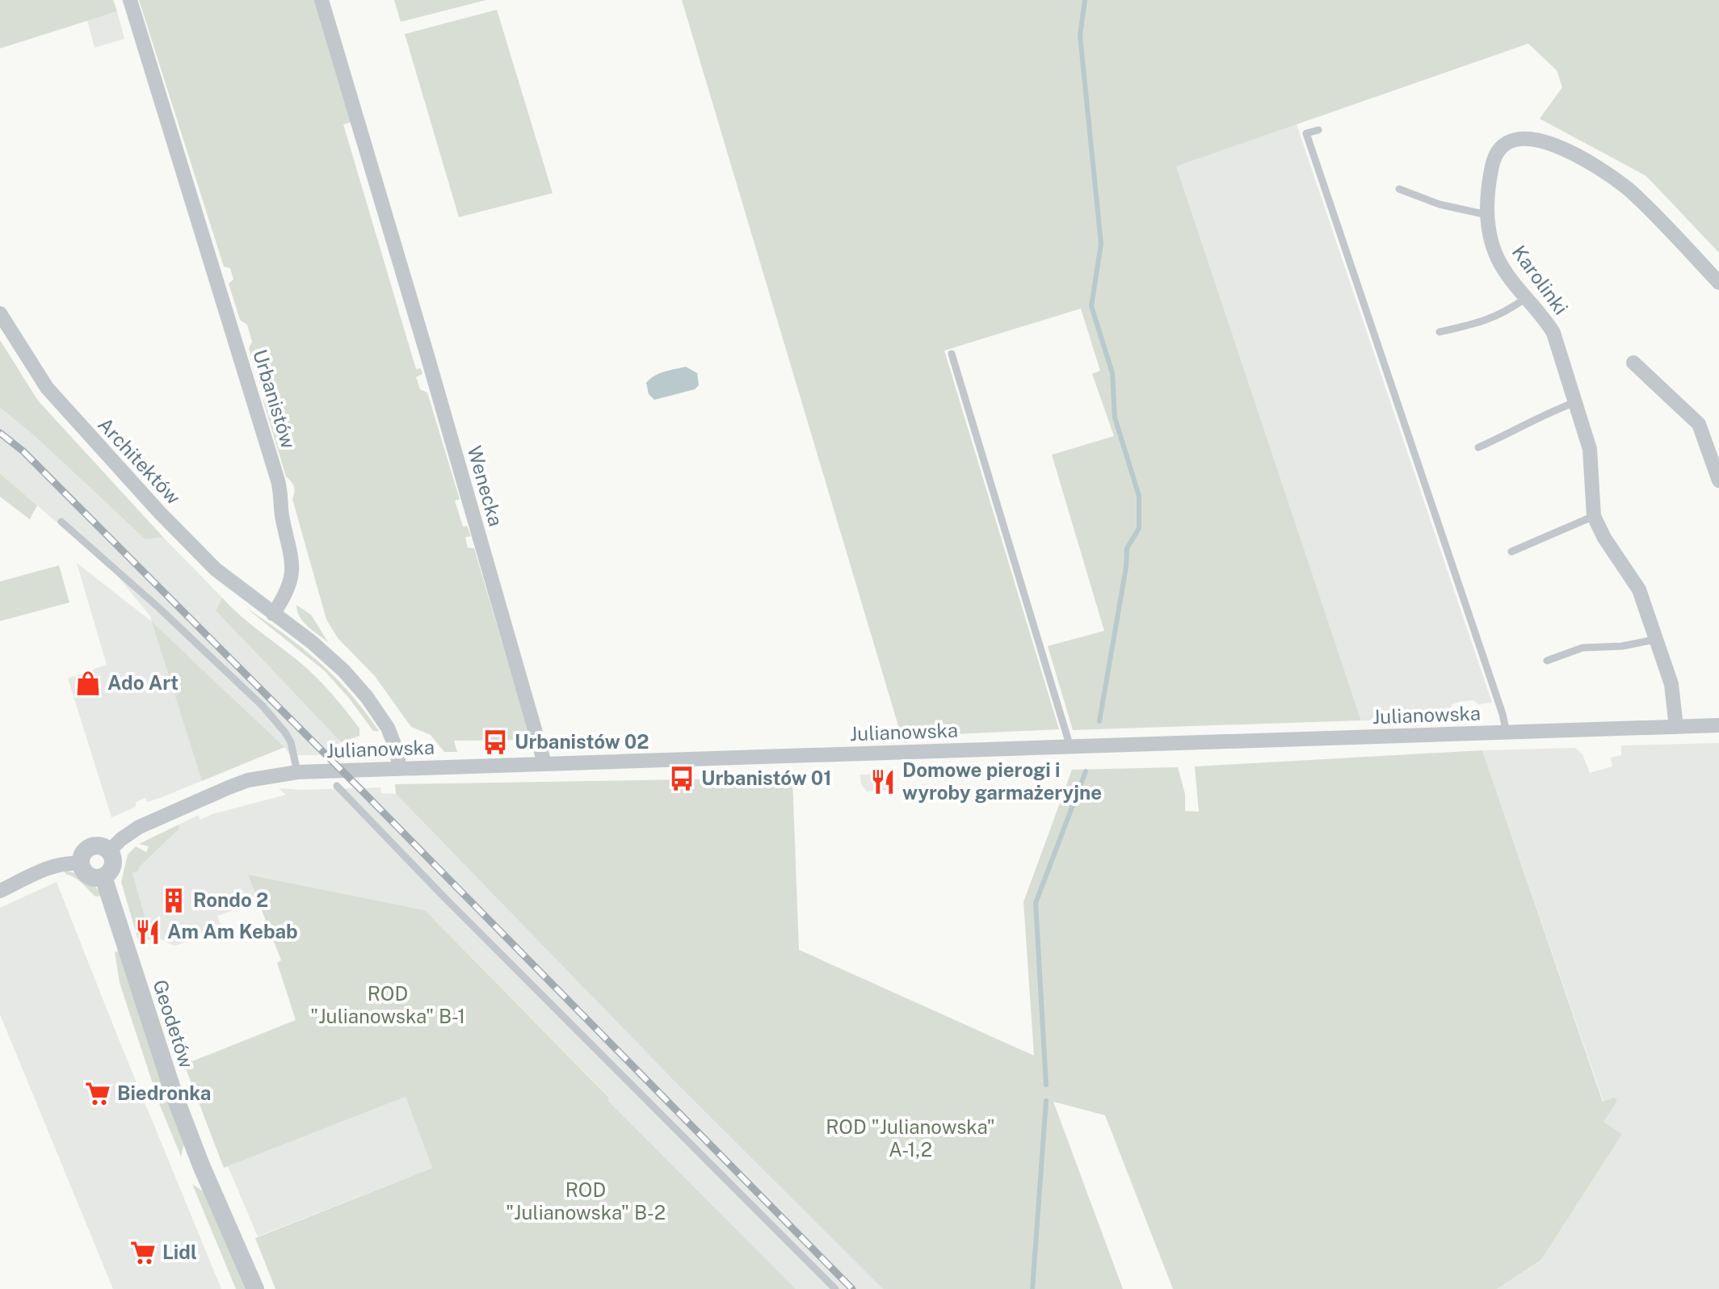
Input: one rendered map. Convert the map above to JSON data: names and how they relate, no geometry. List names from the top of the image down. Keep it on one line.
{"streets":{"street":["Karolinki","Urbanistów","Architektów","Wenecka","Julianowska","Geodetów"]},"crossings":[["Karolinki","Julianowska"],["Urbanistów","Architektów"],["Wenecka","Julianowska"],["Julianowska","Geodetów"]],"parks":["ROD \"Julianowska\" B-1","ROD \"Julianowska\" A-1,2","ROD \"Julianowska\" B-2"],"places":{"shop":["Ado Art"],"bus stop":["Urbanistów 02","Urbanistów 01"],"restaurant":["Domowe pierogi i wyroby garmażeryjne","Am Am Kebab"],"building":["Rondo 2"],"supermarket":["Biedronka","Lidl"]}}
